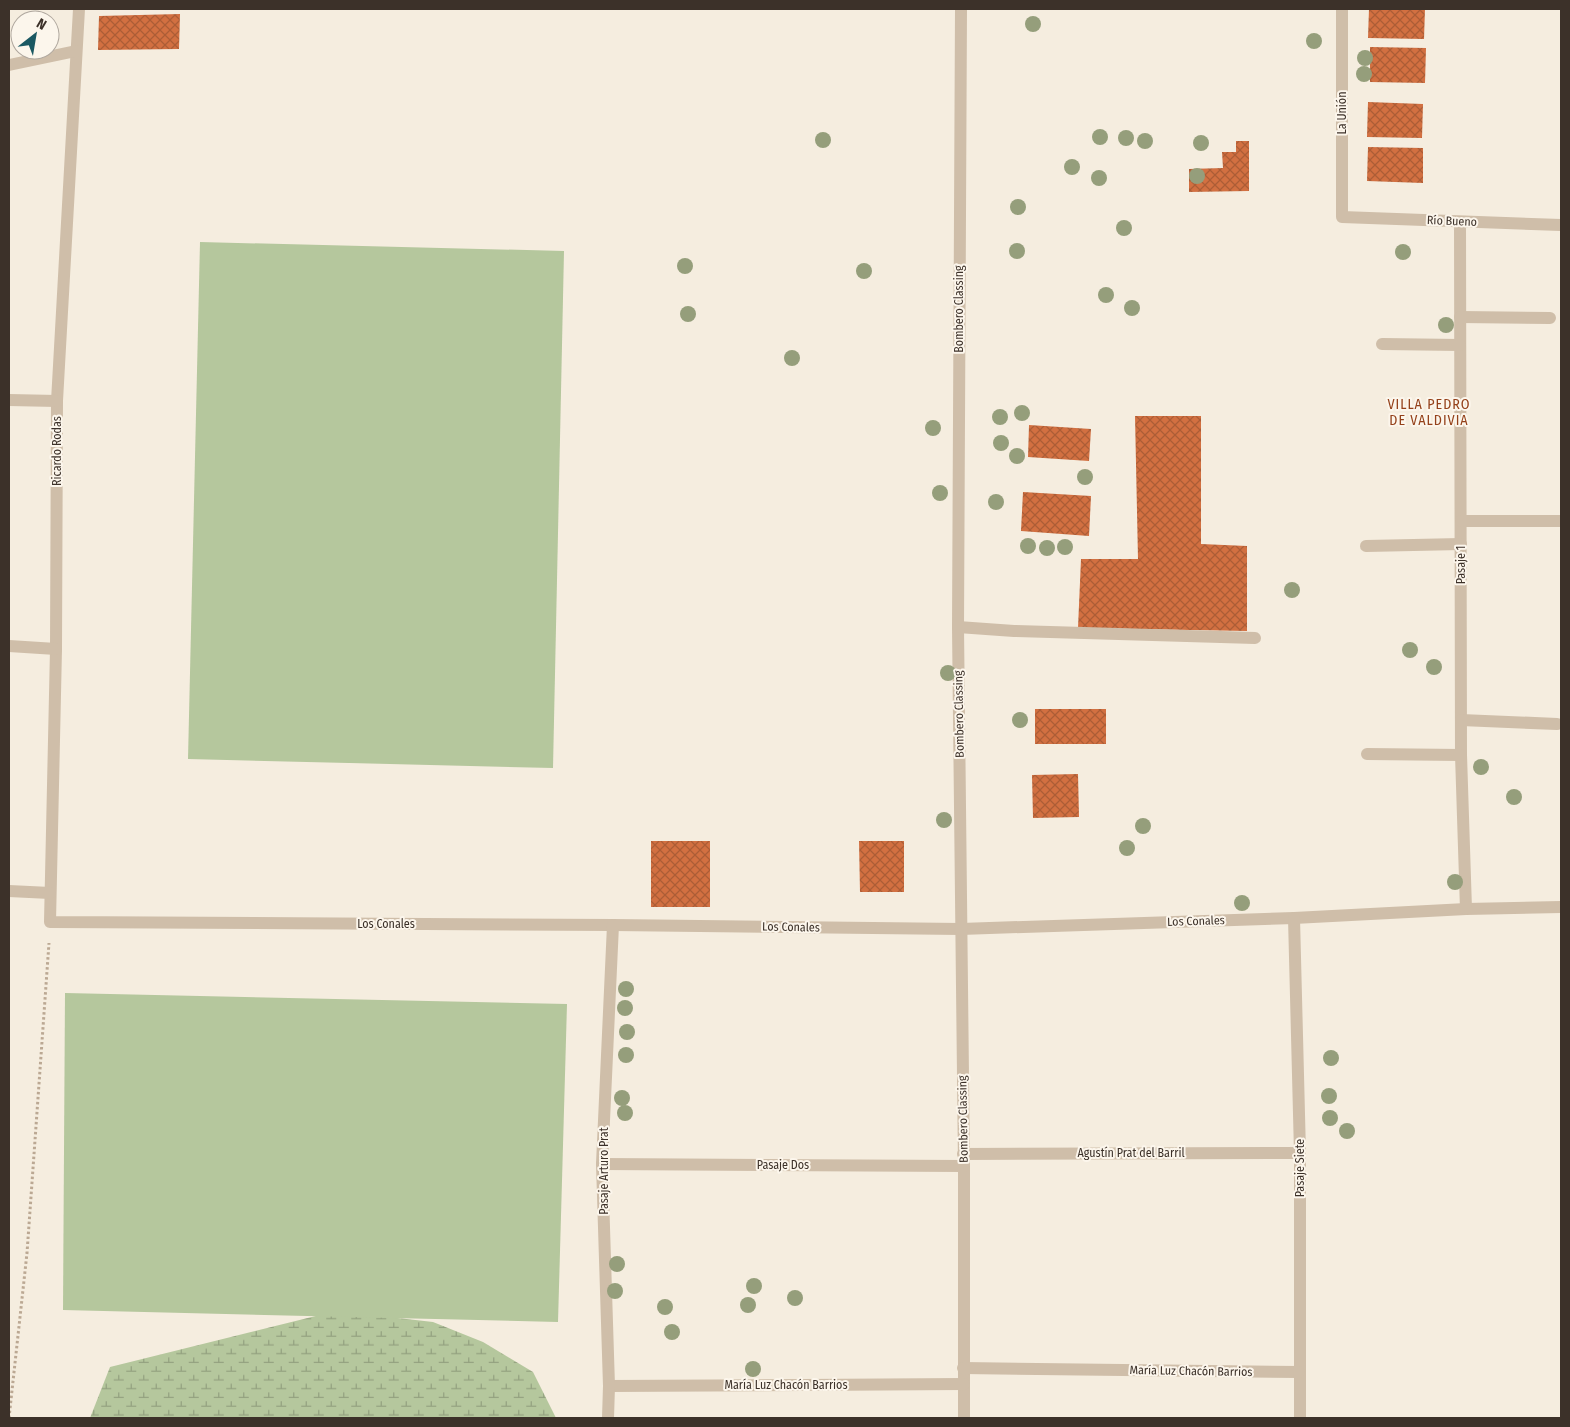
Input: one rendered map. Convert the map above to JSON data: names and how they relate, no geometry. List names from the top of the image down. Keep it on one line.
{"streets":{"street":["La Unión","Río Bueno","Bombero Classing","Ricardo Rodas","Pasaje 1","Los Conales","Agustín Prat del Barril","Pasaje Dos","Pasaje Siete","Pasaje Arturo Prat","María Luz Chacón Barrios"]},"crossings":[["La Unión","Río Bueno"],["Río Bueno","Pasaje 1"],["Bombero Classing","Los Conales"],["Bombero Classing","Agustín Prat del Barril"],["Bombero Classing","Pasaje Dos"],["Bombero Classing","María Luz Chacón Barrios"],["Pasaje 1","Los Conales"],["Los Conales","Pasaje Siete"],["Los Conales","Pasaje Arturo Prat"],["Agustín Prat del Barril","Pasaje Dos"],["Agustín Prat del Barril","Pasaje Siete"],["Pasaje Dos","Pasaje Arturo Prat"],["Pasaje Siete","María Luz Chacón Barrios"],["Pasaje Arturo Prat","María Luz Chacón Barrios"]],"districts":["VILLA PEDRO DE VALDIVIA"],"north":"top right"}
